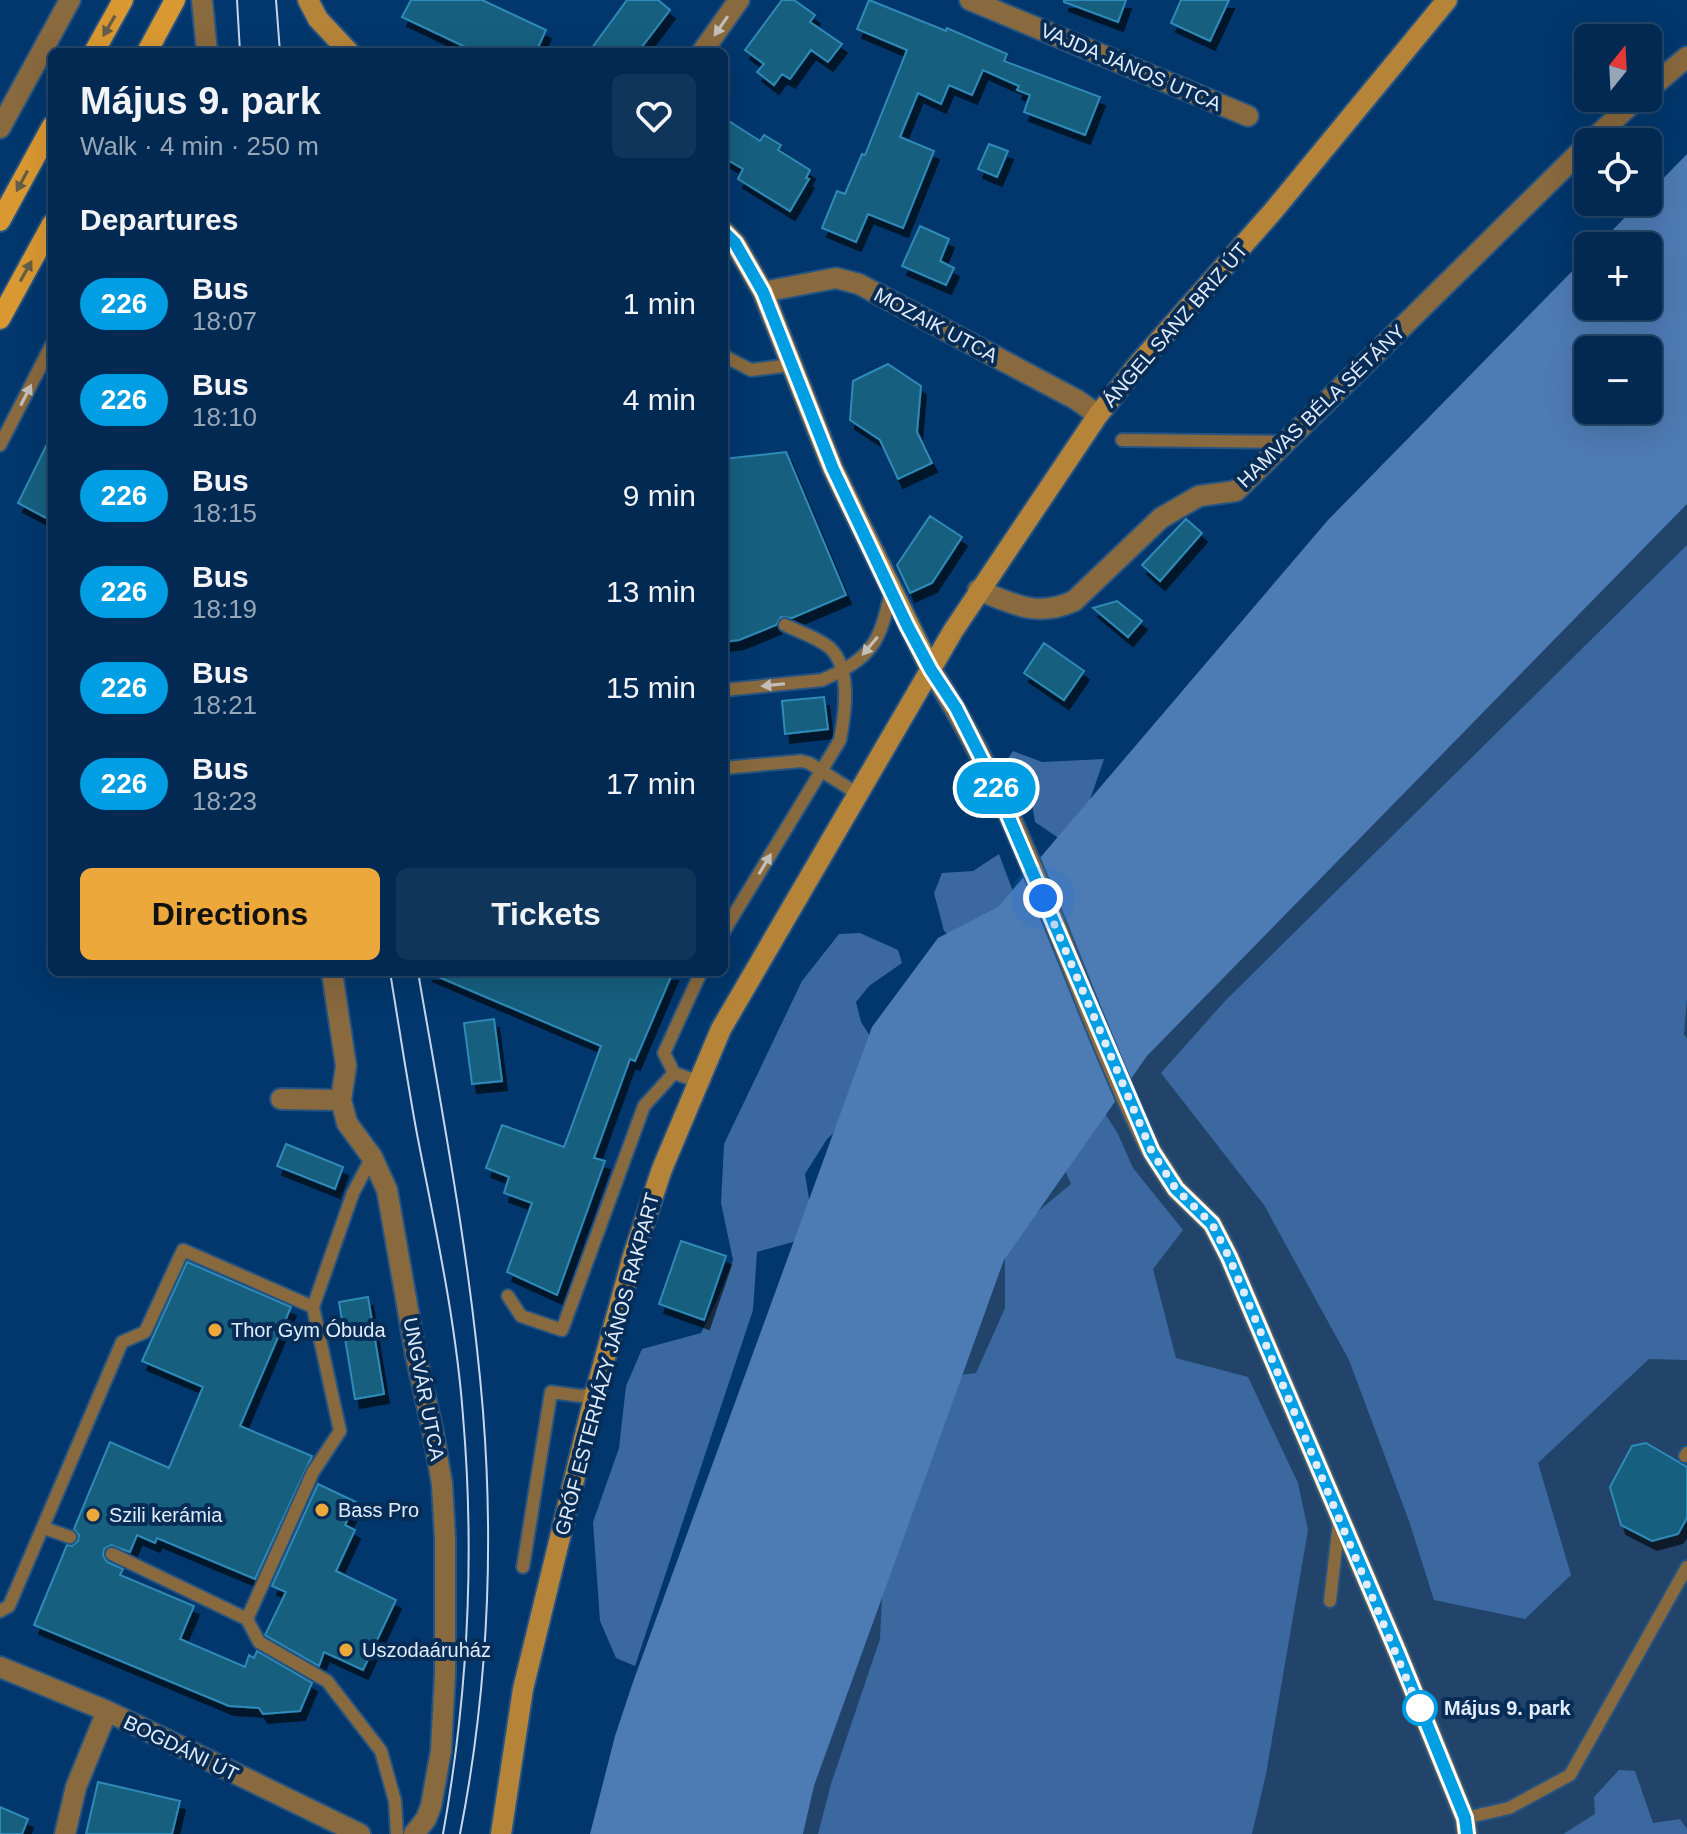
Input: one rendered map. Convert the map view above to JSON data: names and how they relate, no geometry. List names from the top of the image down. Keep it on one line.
{"streets":{"main road":["ÁNGEL SANZ BRIZ ÚT","GRÓF ESTERHÁZY JÁNOS RAKPART"],"street":["VAJDA JÁNOS UTCA","MOZAIK UTCA","HAMVAS BÉLA SÉTÁNY","UNGVÁR UTCA","BOGDÁNI ÚT"]},"crossings":[["MOZAIK UTCA","ÁNGEL SANZ BRIZ ÚT"],["ÁNGEL SANZ BRIZ ÚT","HAMVAS BÉLA SÉTÁNY"],["ÁNGEL SANZ BRIZ ÚT","GRÓF ESTERHÁZY JÁNOS RAKPART"]],"places":["Thor Gym Óbuda","Bass Pro","Szili kerámia","Uszodaáruház","Május 9. park"],"lines":["bus line 226"],"north":"top","page":{"on_map":"226","map_buttons":["+","−"],"heading":[["Május 9. park","Walk · 4 min · 250 m"],"Departures"],"list":[{"mark":"226","name":"Bus","note":"18:07","value":"1 min"},{"mark":"226","name":"Bus","note":"18:10","value":"4 min"},{"mark":"226","name":"Bus","note":"18:15","value":"9 min"},{"mark":"226","name":"Bus","note":"18:19","value":"13 min"},{"mark":"226","name":"Bus","note":"18:21","value":"15 min"},{"mark":"226","name":"Bus","note":"18:23","value":"17 min"}],"buttons":["Directions","Tickets"]}}
